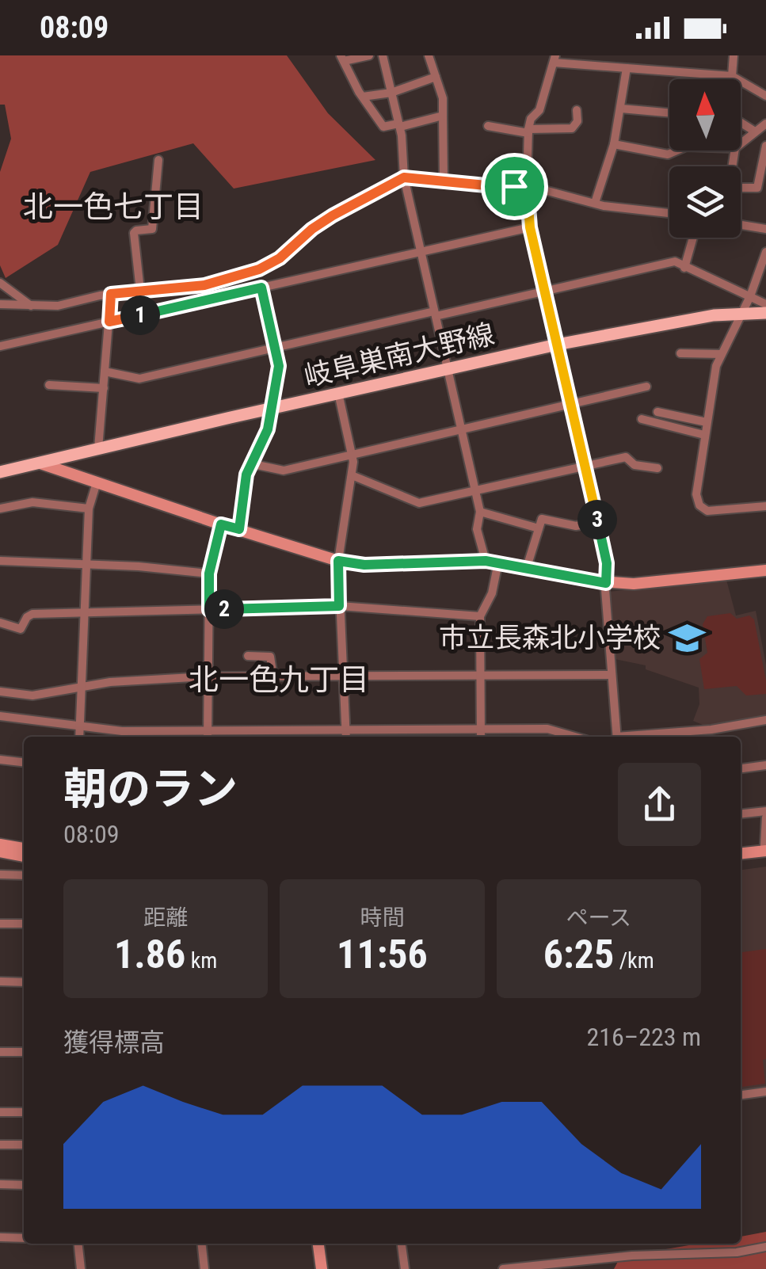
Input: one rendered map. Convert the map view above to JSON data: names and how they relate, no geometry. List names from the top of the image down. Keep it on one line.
{"streets":{"main road":["岐阜巣南大野線"]},"districts":["北一色七丁目","北一色九丁目"],"places":{"school or university":["市立長森北小学校"]},"north":"top","page":{"status":"08:09","pins":["1","3","2"],"heading":["朝のラン","08:09"],"stats":[["距離","1.86 km"],["時間","11:56"],["ペース","6:25 /km"]],"chart":["獲得標高","216–223 m"]}}
